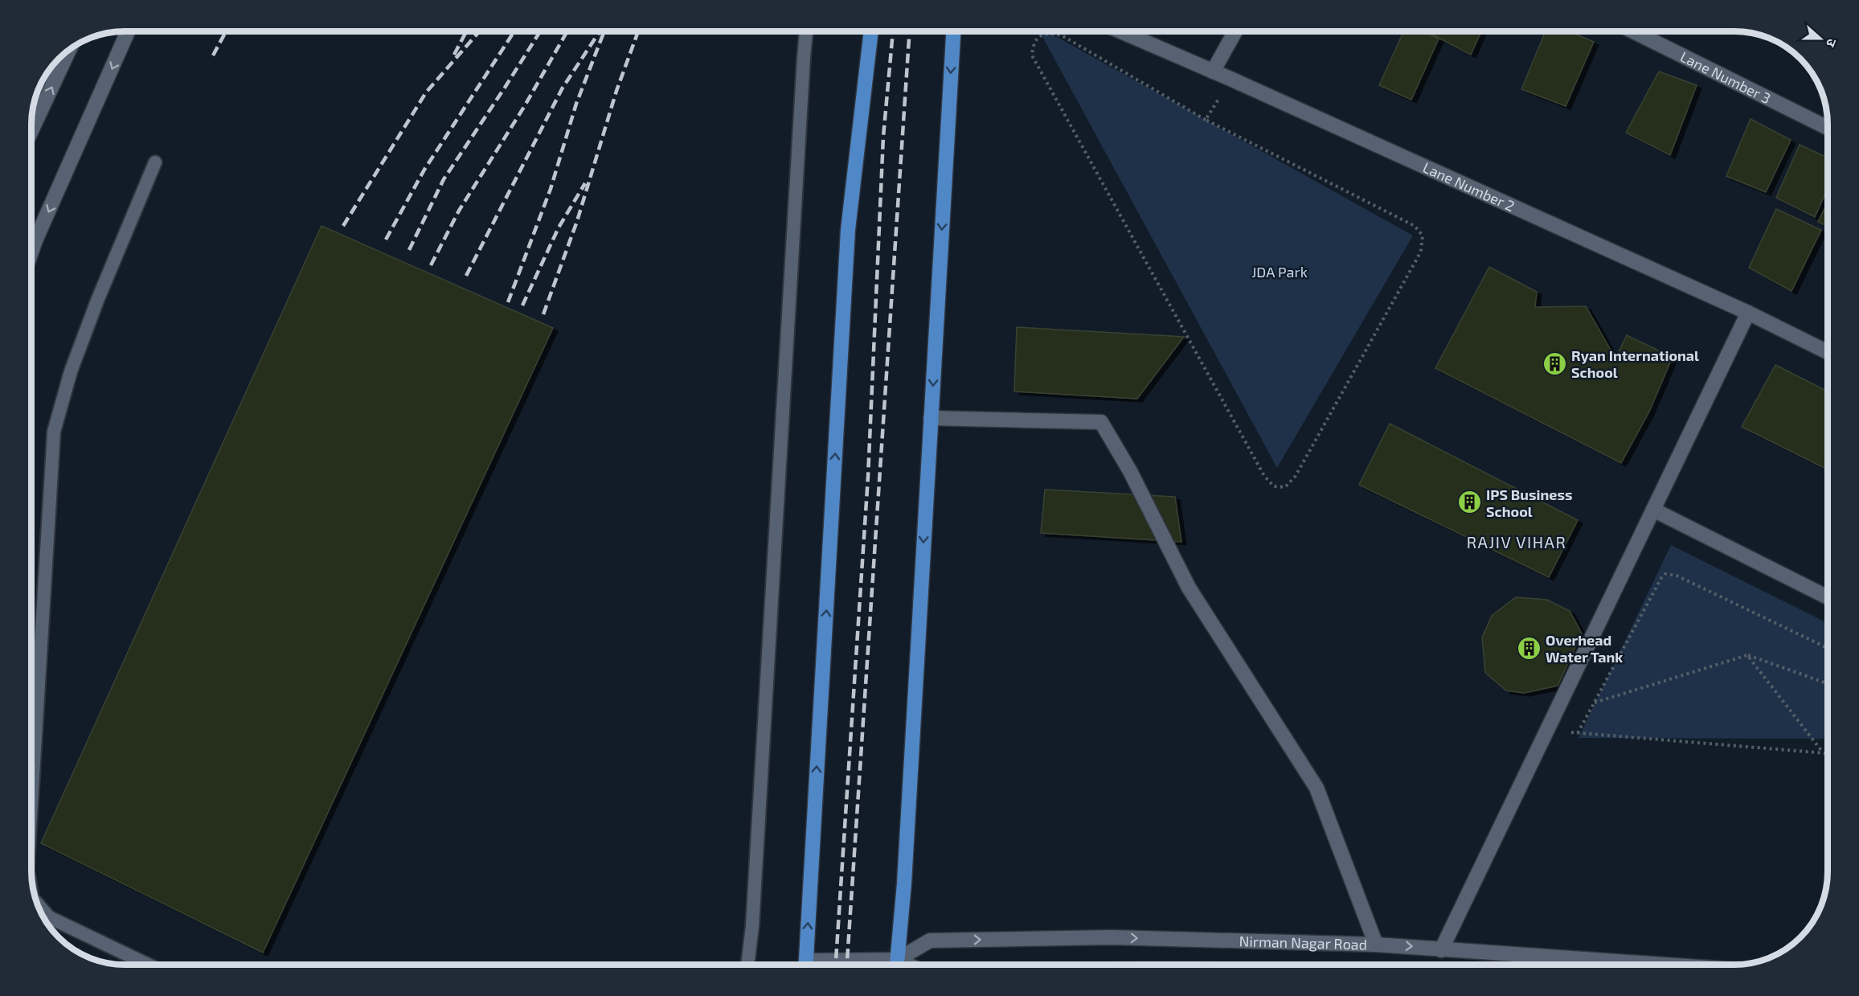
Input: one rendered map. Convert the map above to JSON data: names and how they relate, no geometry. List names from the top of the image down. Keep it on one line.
{"streets":{"street":["Lane Number 3","Lane Number 2","Nirman Nagar Road"]},"one_way":["Nirman Nagar Road"],"districts":["RAJIV VIHAR"],"parks":["JDA Park"],"places":{"building":["Ryan International School","IPS Business School","Overhead Water Tank"]},"north":"right"}
